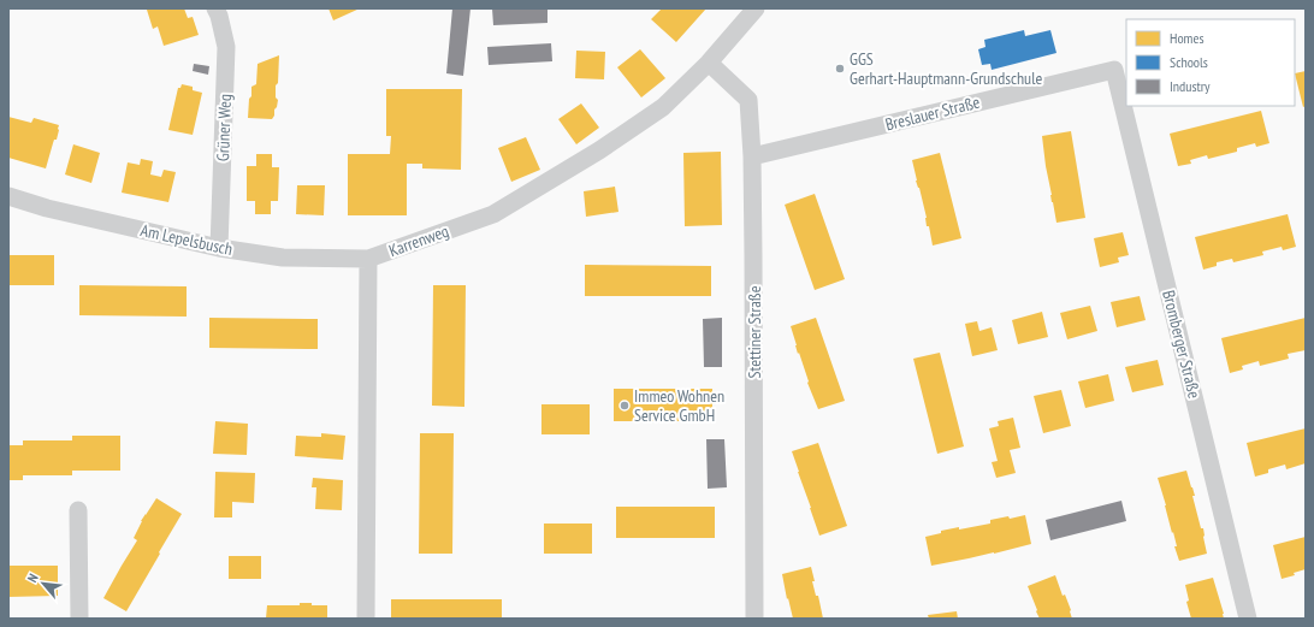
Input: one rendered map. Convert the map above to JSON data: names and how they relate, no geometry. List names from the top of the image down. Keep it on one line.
{"streets":{"street":["Breslauer Straße","Grüner Weg","Am Lepelsbusch","Karrenweg","Stettiner Straße","Bromberger Straße"]},"crossings":[["Breslauer Straße","Stettiner Straße"],["Breslauer Straße","Bromberger Straße"],["Grüner Weg","Am Lepelsbusch"],["Am Lepelsbusch","Karrenweg"],["Karrenweg","Stettiner Straße"]],"places":["GGS Gerhart-Hauptmann-Grundschule","Immeo Wohnen Service GmbH"],"legend":["Homes","Schools","Industry"],"north":"top left"}
